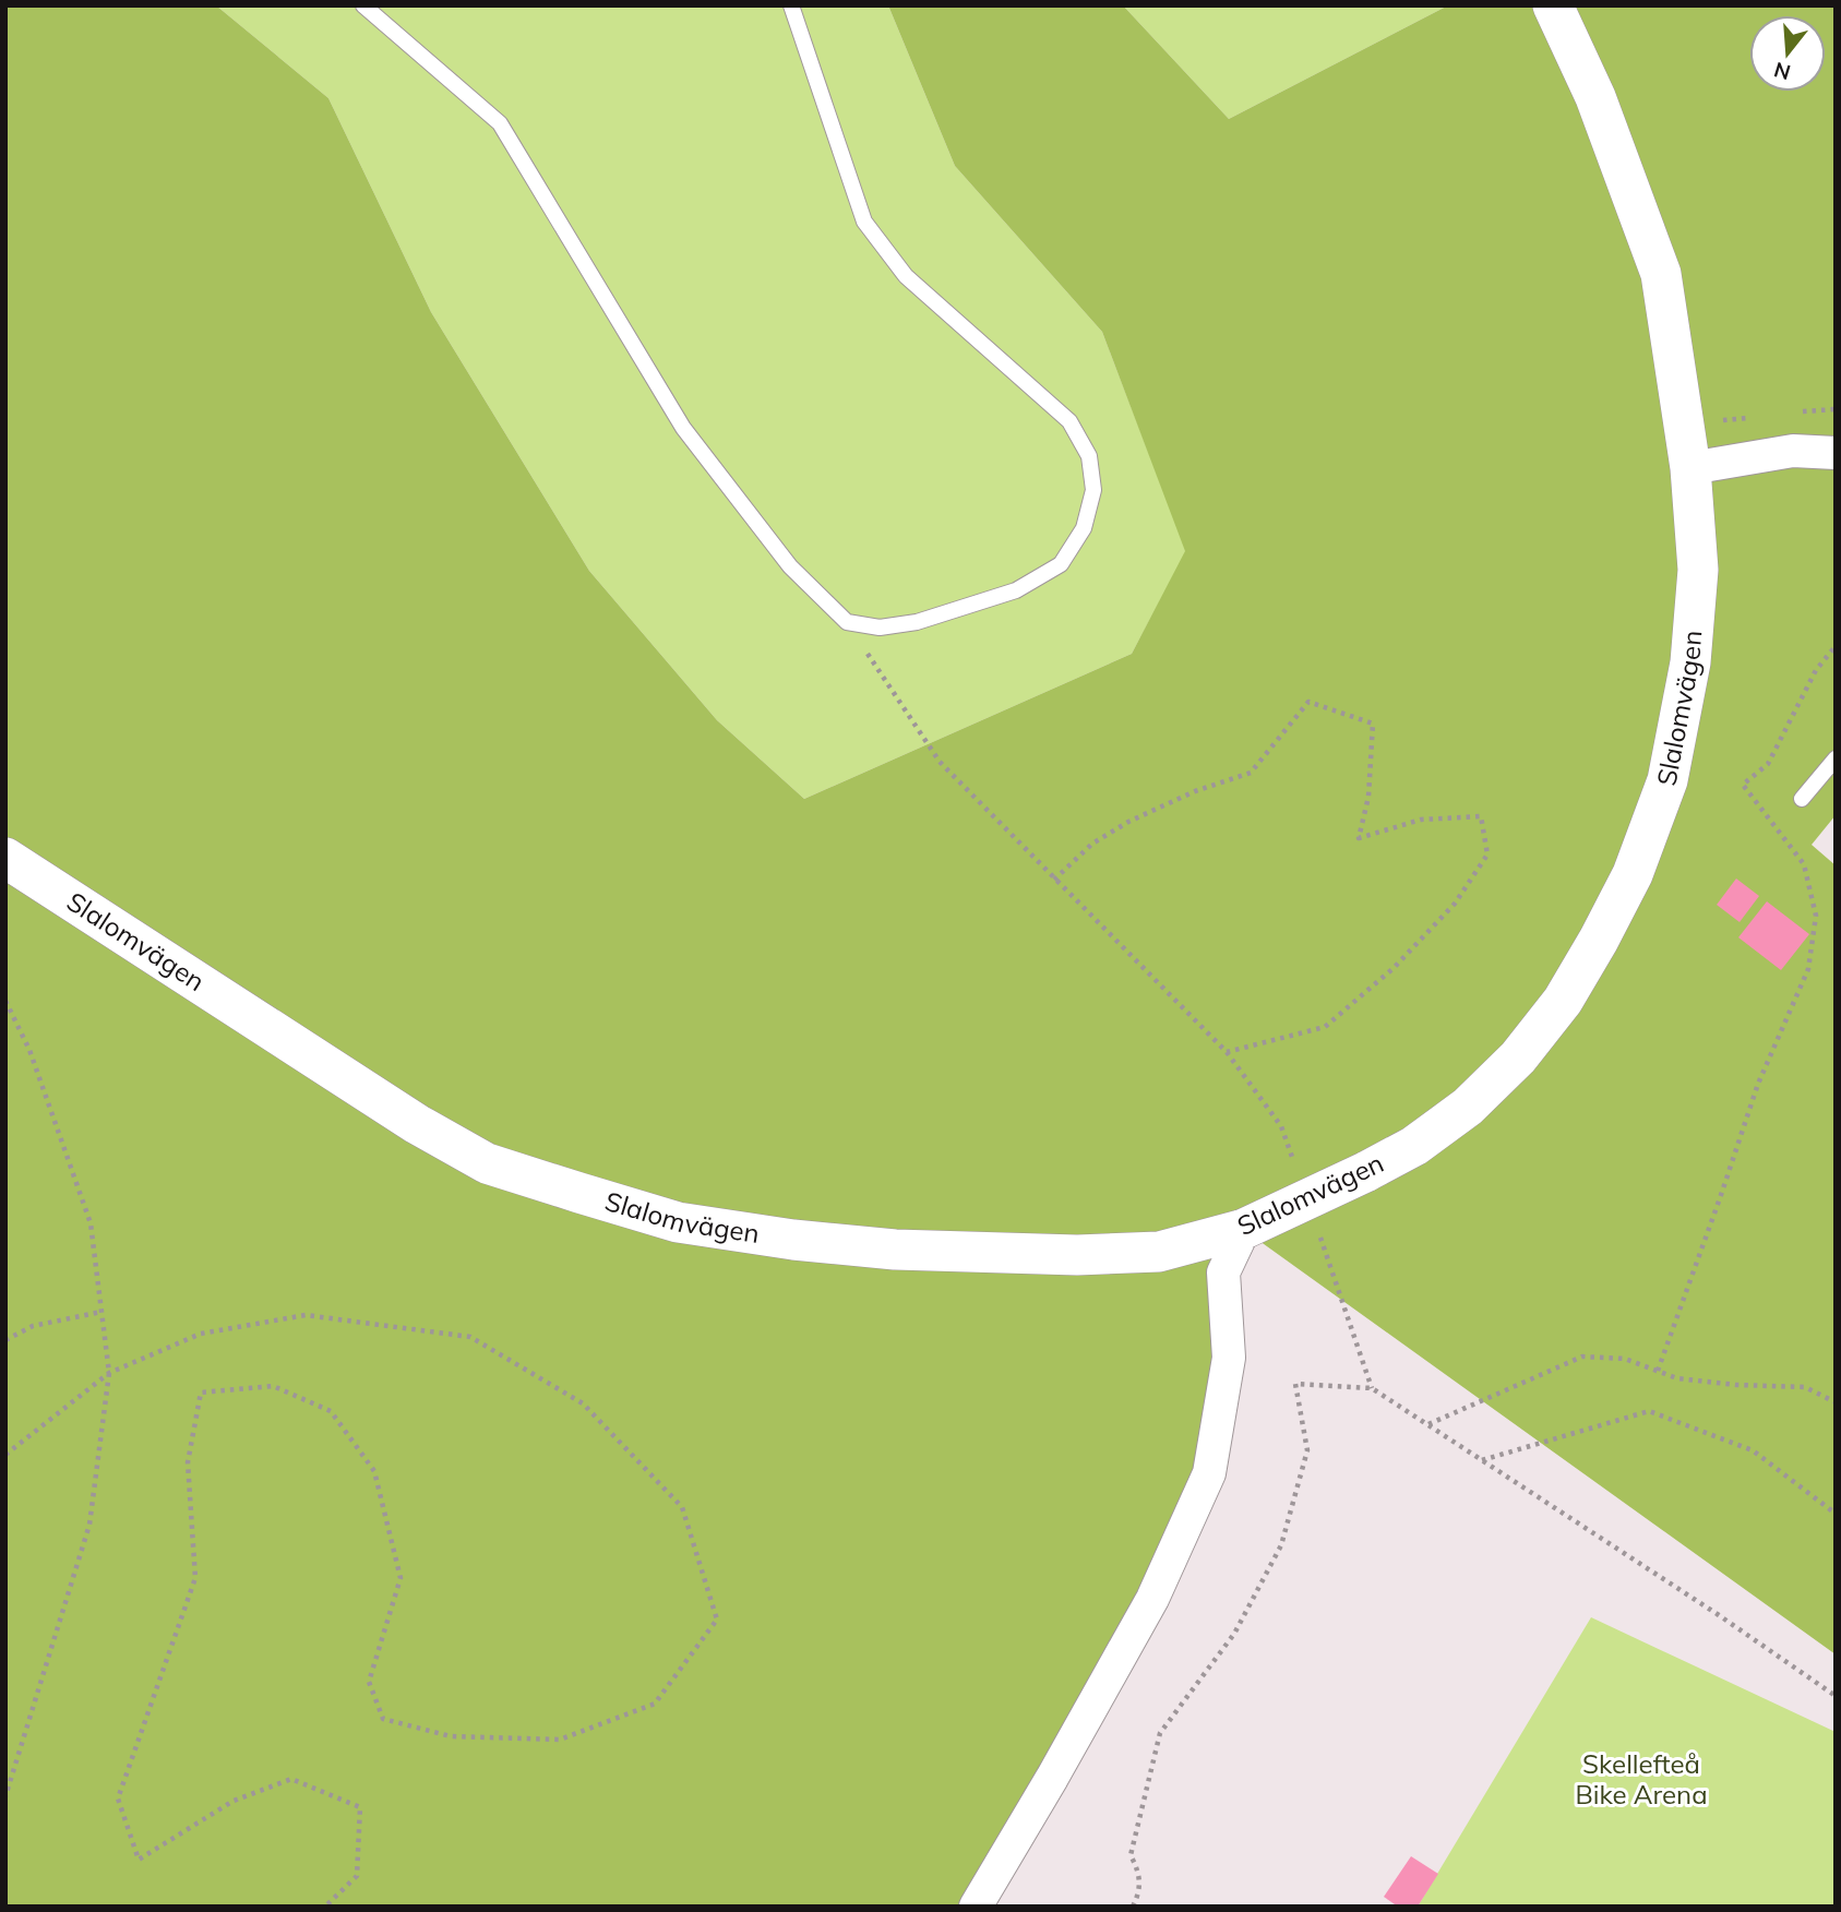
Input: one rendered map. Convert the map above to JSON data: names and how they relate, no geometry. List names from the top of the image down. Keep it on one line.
{"streets":{"street":["Slalomvägen"]},"parks":["Skellefteå Bike Arena"],"north":"bottom"}
